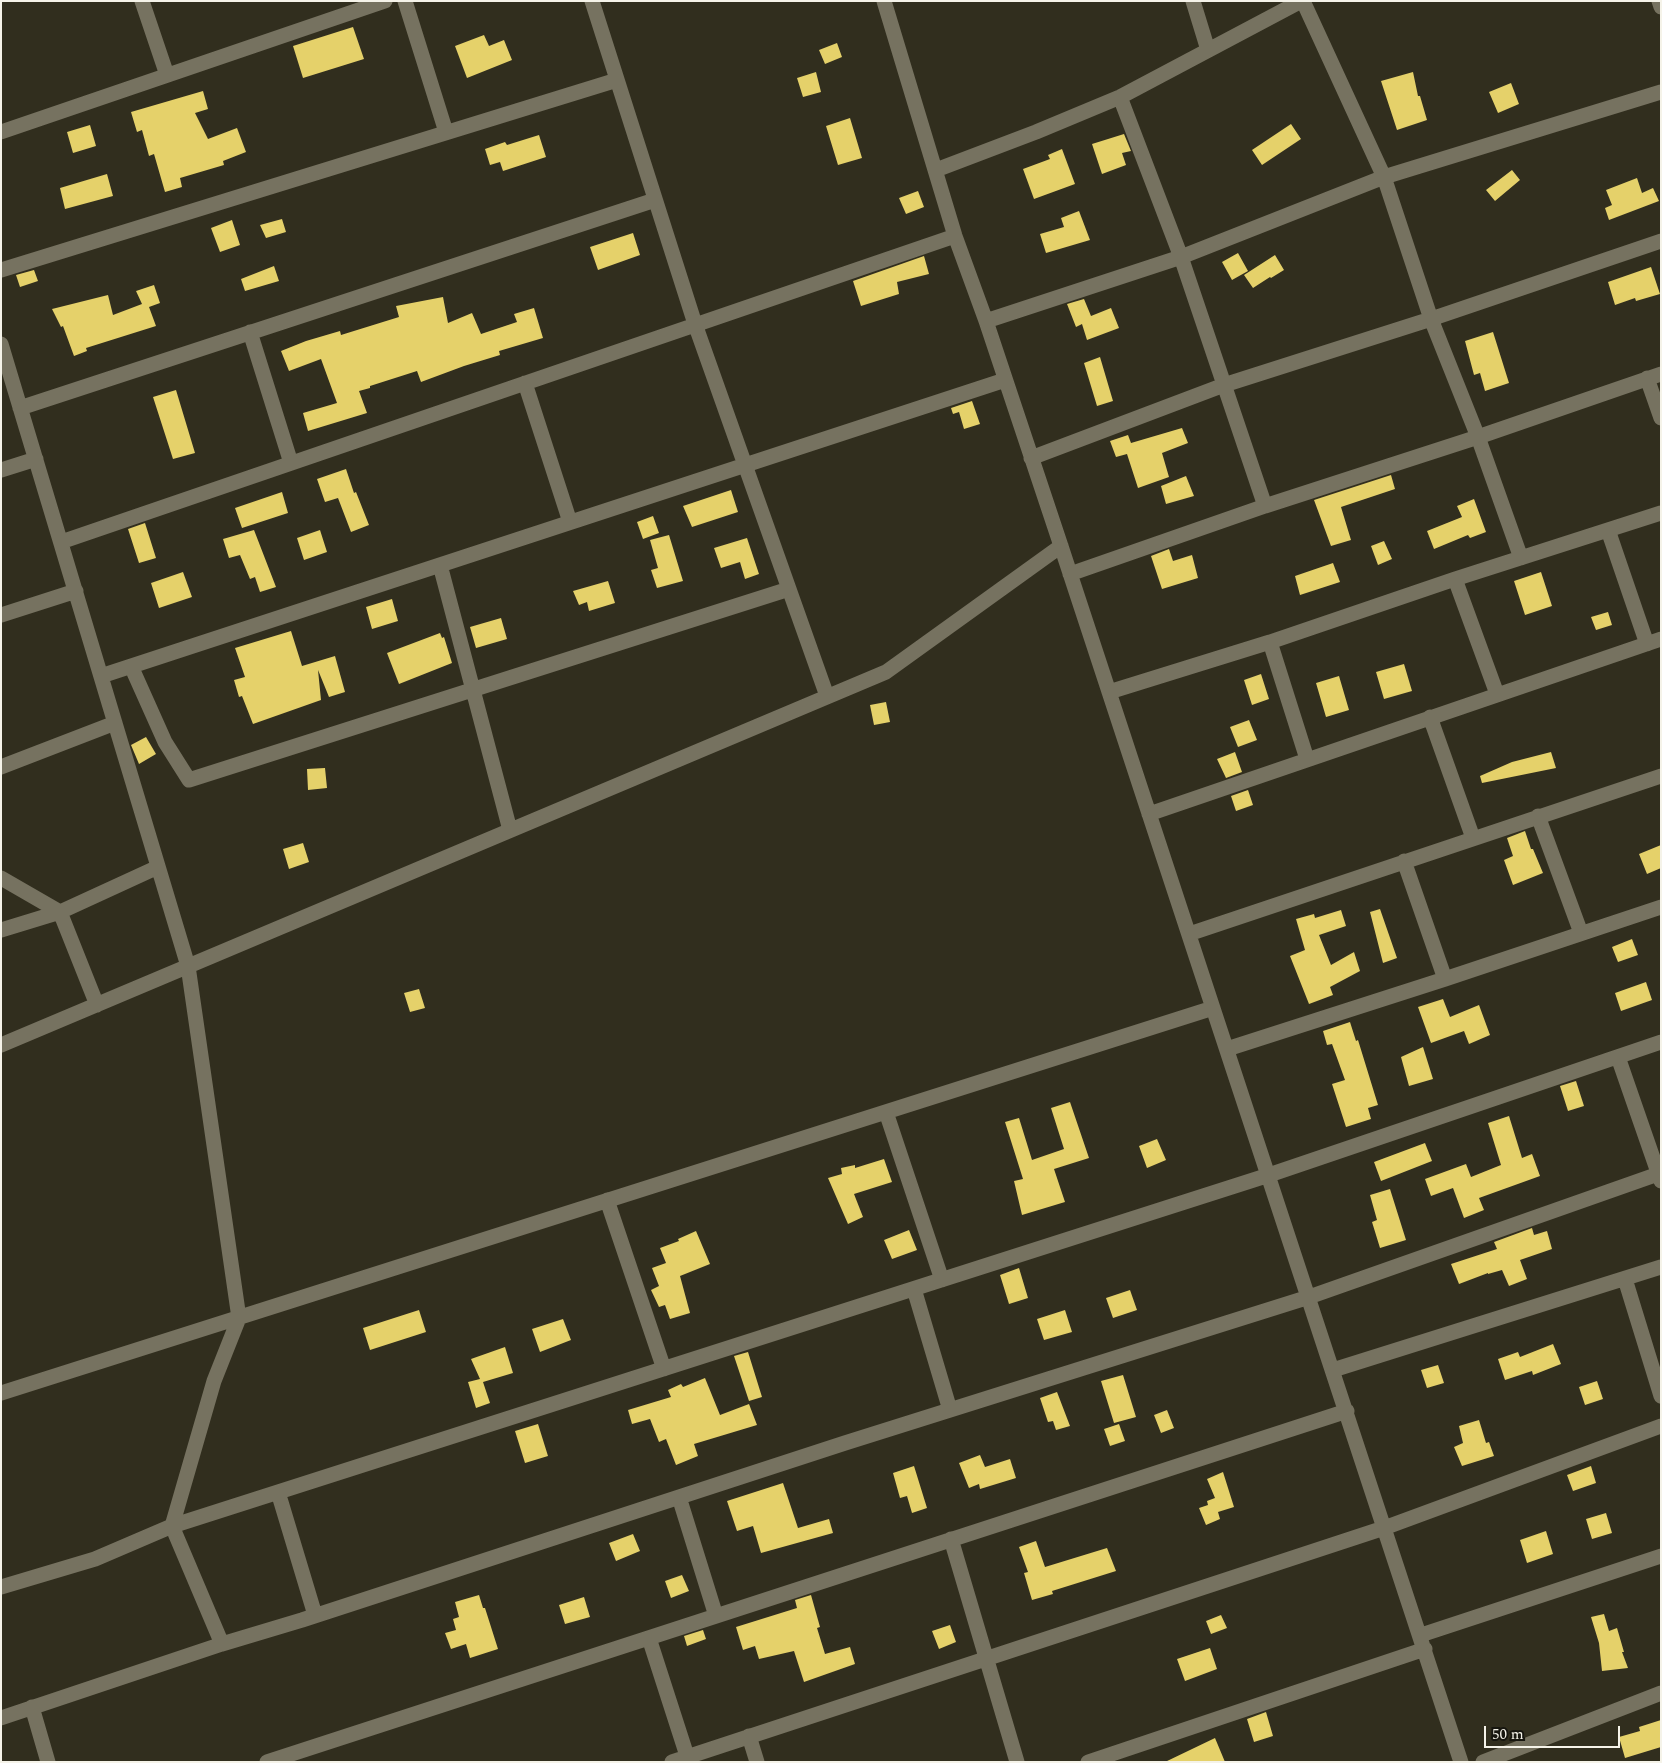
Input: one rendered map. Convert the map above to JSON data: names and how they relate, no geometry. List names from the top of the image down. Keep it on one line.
{"scale_bar":"50 m"}
